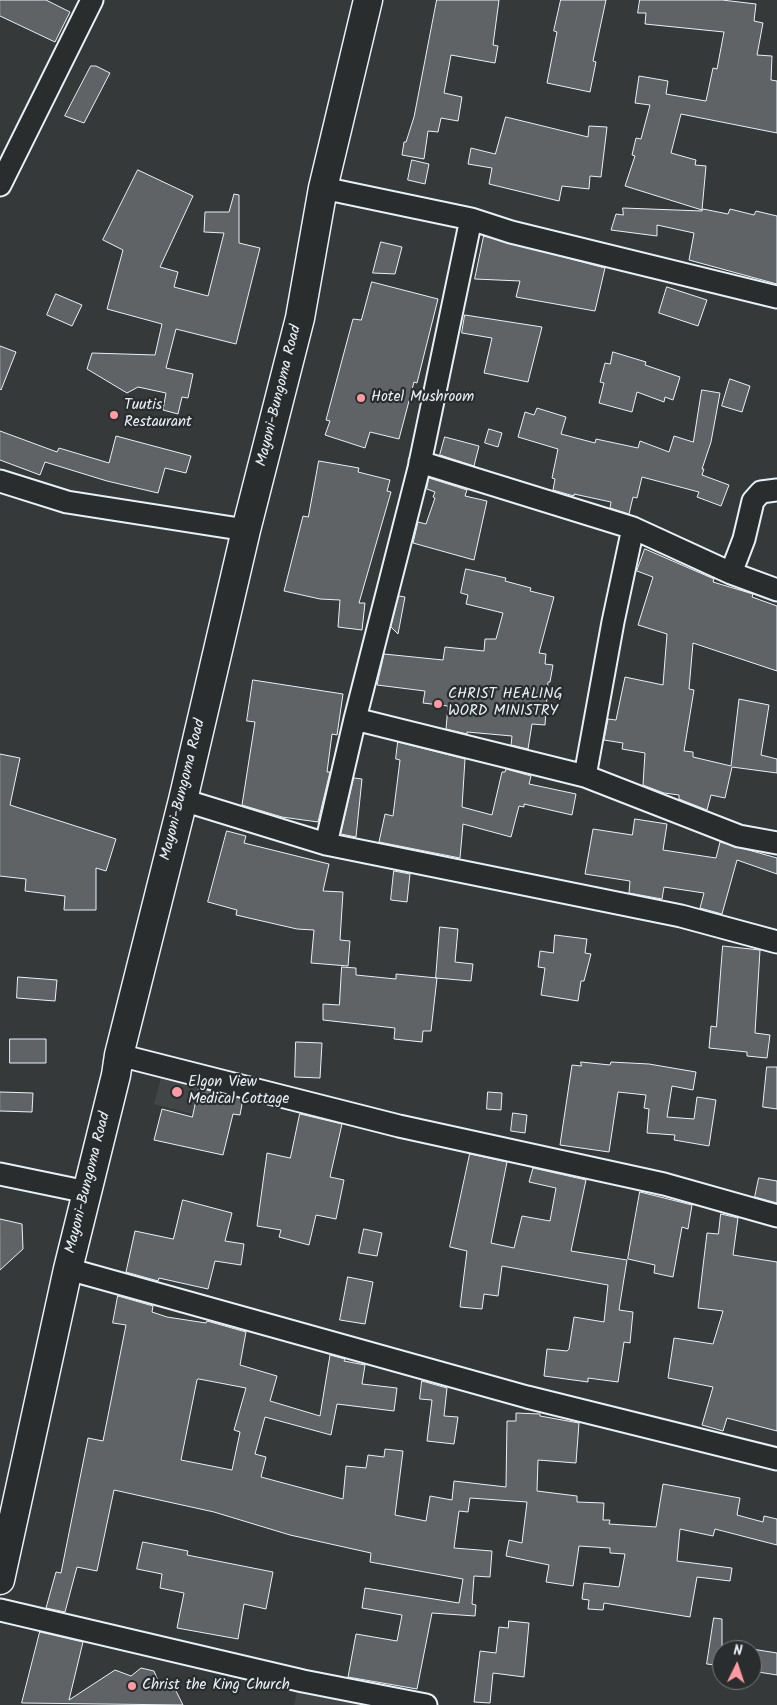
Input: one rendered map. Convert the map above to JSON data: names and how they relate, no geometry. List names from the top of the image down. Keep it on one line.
{"streets":{"main road":["Mayoni-Bungoma Road"]},"places":["Hotel Mushroom","Tuutis Restaurant","CHRIST HEALING WORD MINISTRY","Elgon View Medical Cottage","Christ the King Church"],"north":"top"}
